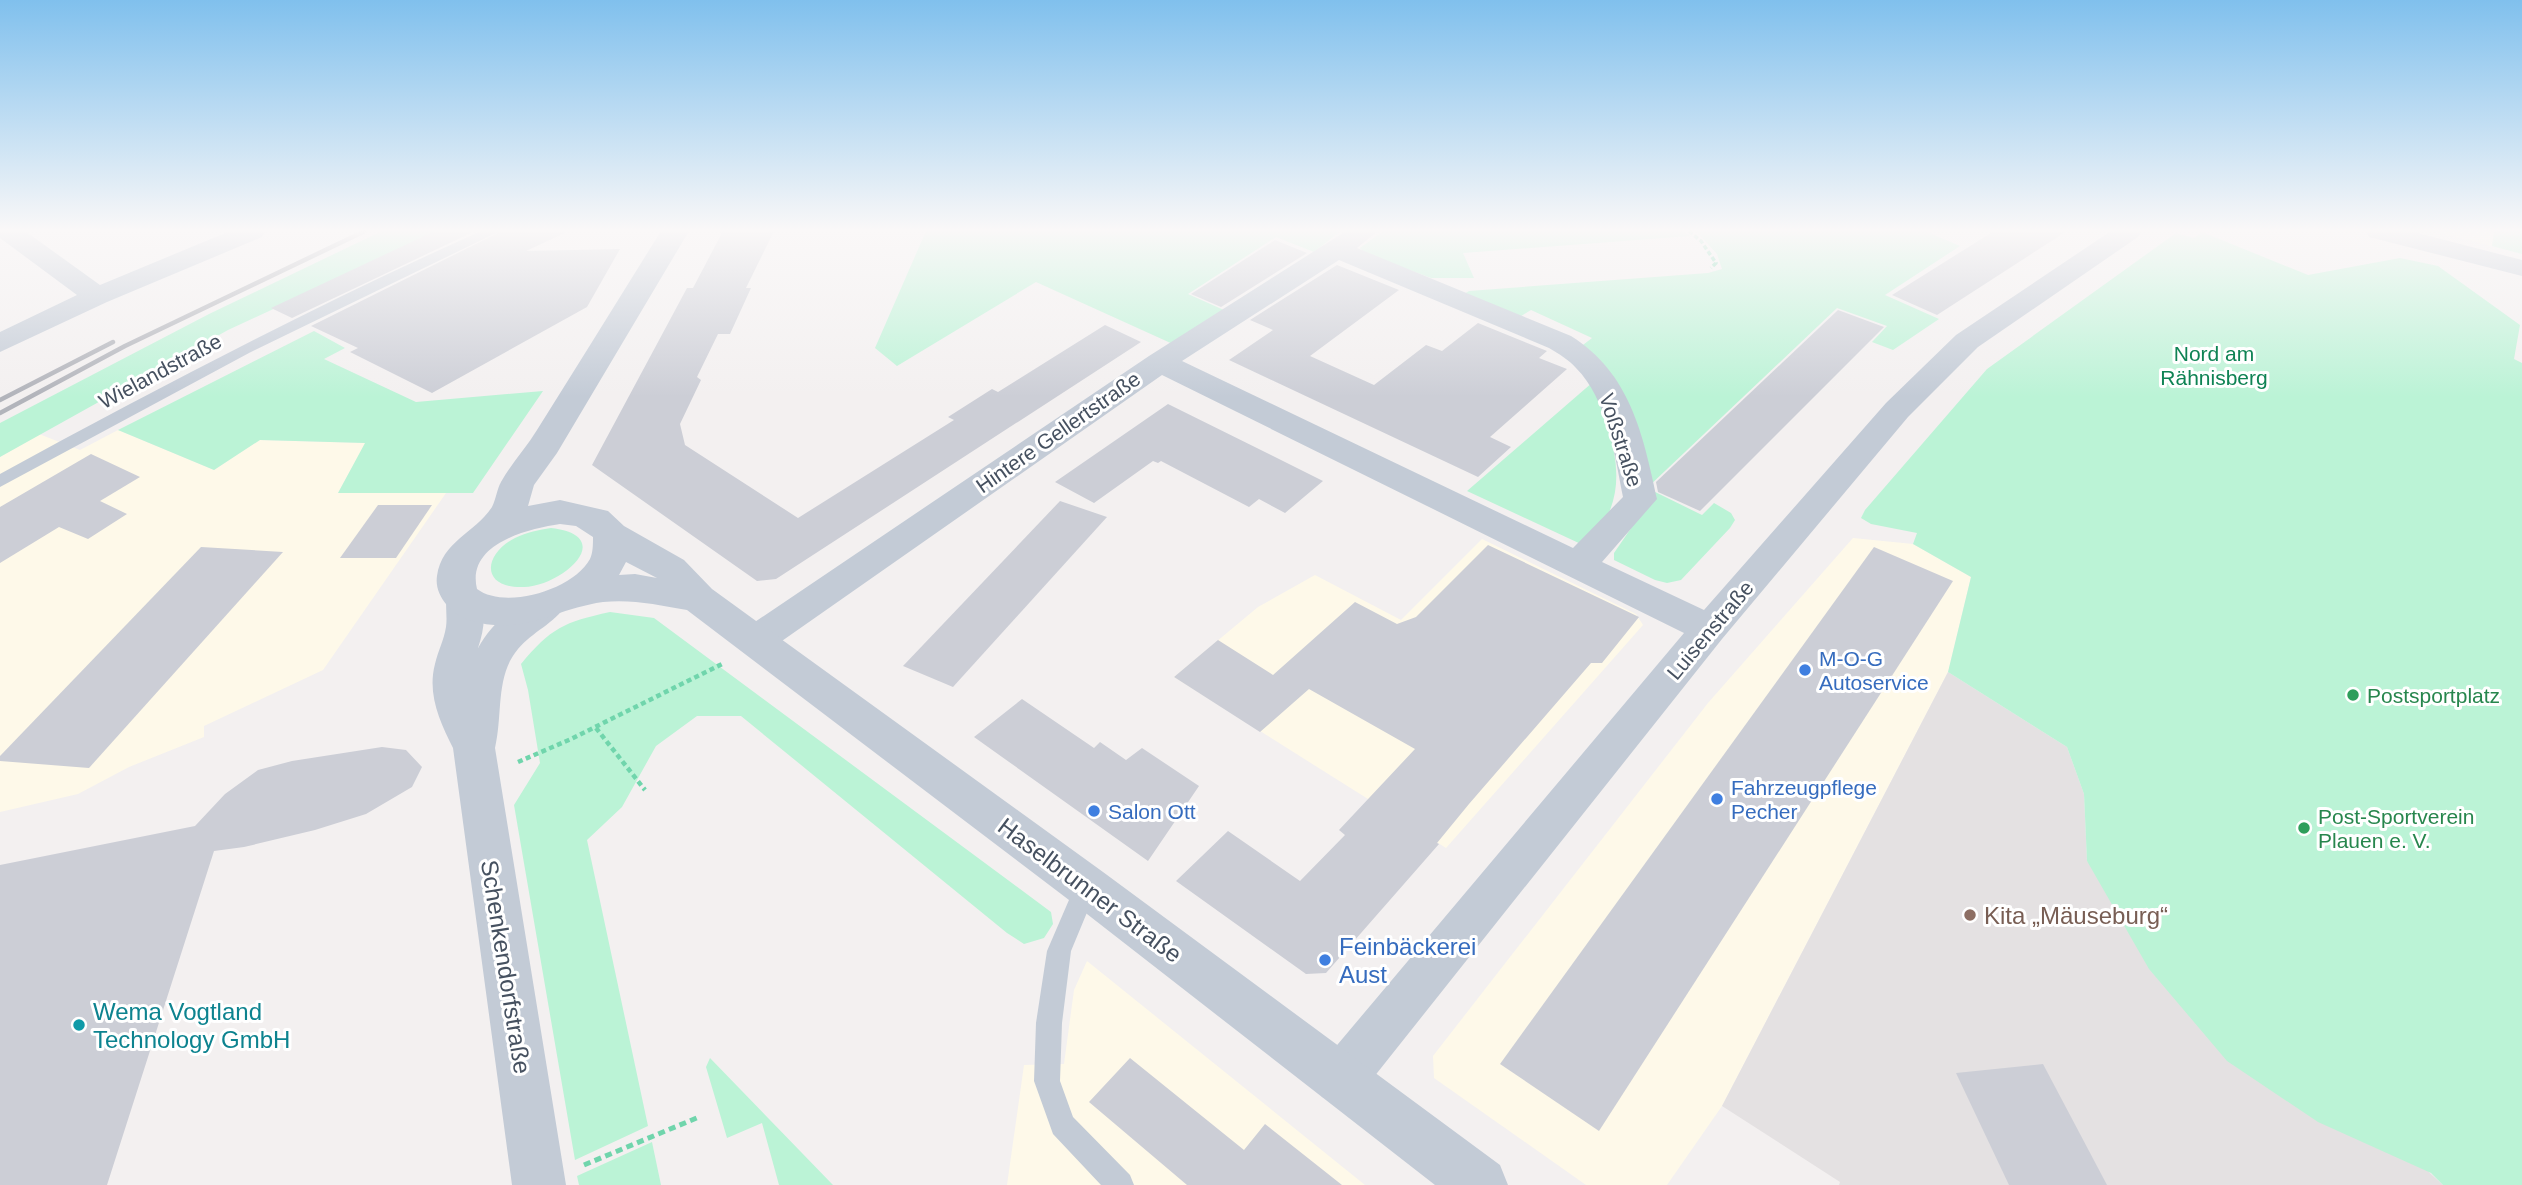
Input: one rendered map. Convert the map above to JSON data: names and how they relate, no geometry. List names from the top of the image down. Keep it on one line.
{"streets":{"street":["Hintere Gellertstraße","Voßstraße","Luisenstraße","Haselbrunner Straße","Schenkendorfstraße"],"lane":["Wielandstraße"]},"crossings":[["Hintere Gellertstraße","Haselbrunner Straße"],["Luisenstraße","Haselbrunner Straße"],["Haselbrunner Straße","Schenkendorfstraße"]],"parks":["Nord am Rähnisberg"],"places":["M-O-G Autoservice","Postsportplatz","Fahrzeugpflege Pecher","Salon Ott","Post-Sportverein Plauen e. V.","Kita „Mäuseburg“","Feinbäckerei Aust","Wema Vogtland Technology GmbH"]}
